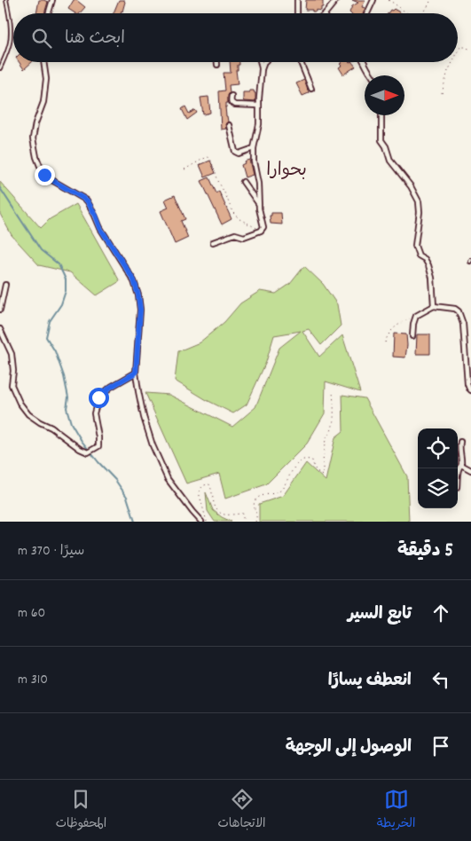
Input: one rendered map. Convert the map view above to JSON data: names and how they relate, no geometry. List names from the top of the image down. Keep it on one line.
{"districts":["بحوارا"],"north":"right","page":{"search":"ابحث هنا","heading":["5 دقيقة","سيرًا · 370 m"],"list":[["تابع السير","60 m"],["انعطف يسارًا","310 m"],"الوصول إلى الوجهة"],"nav":["الخريطة","الاتجاهات","المحفوظات"]}}
